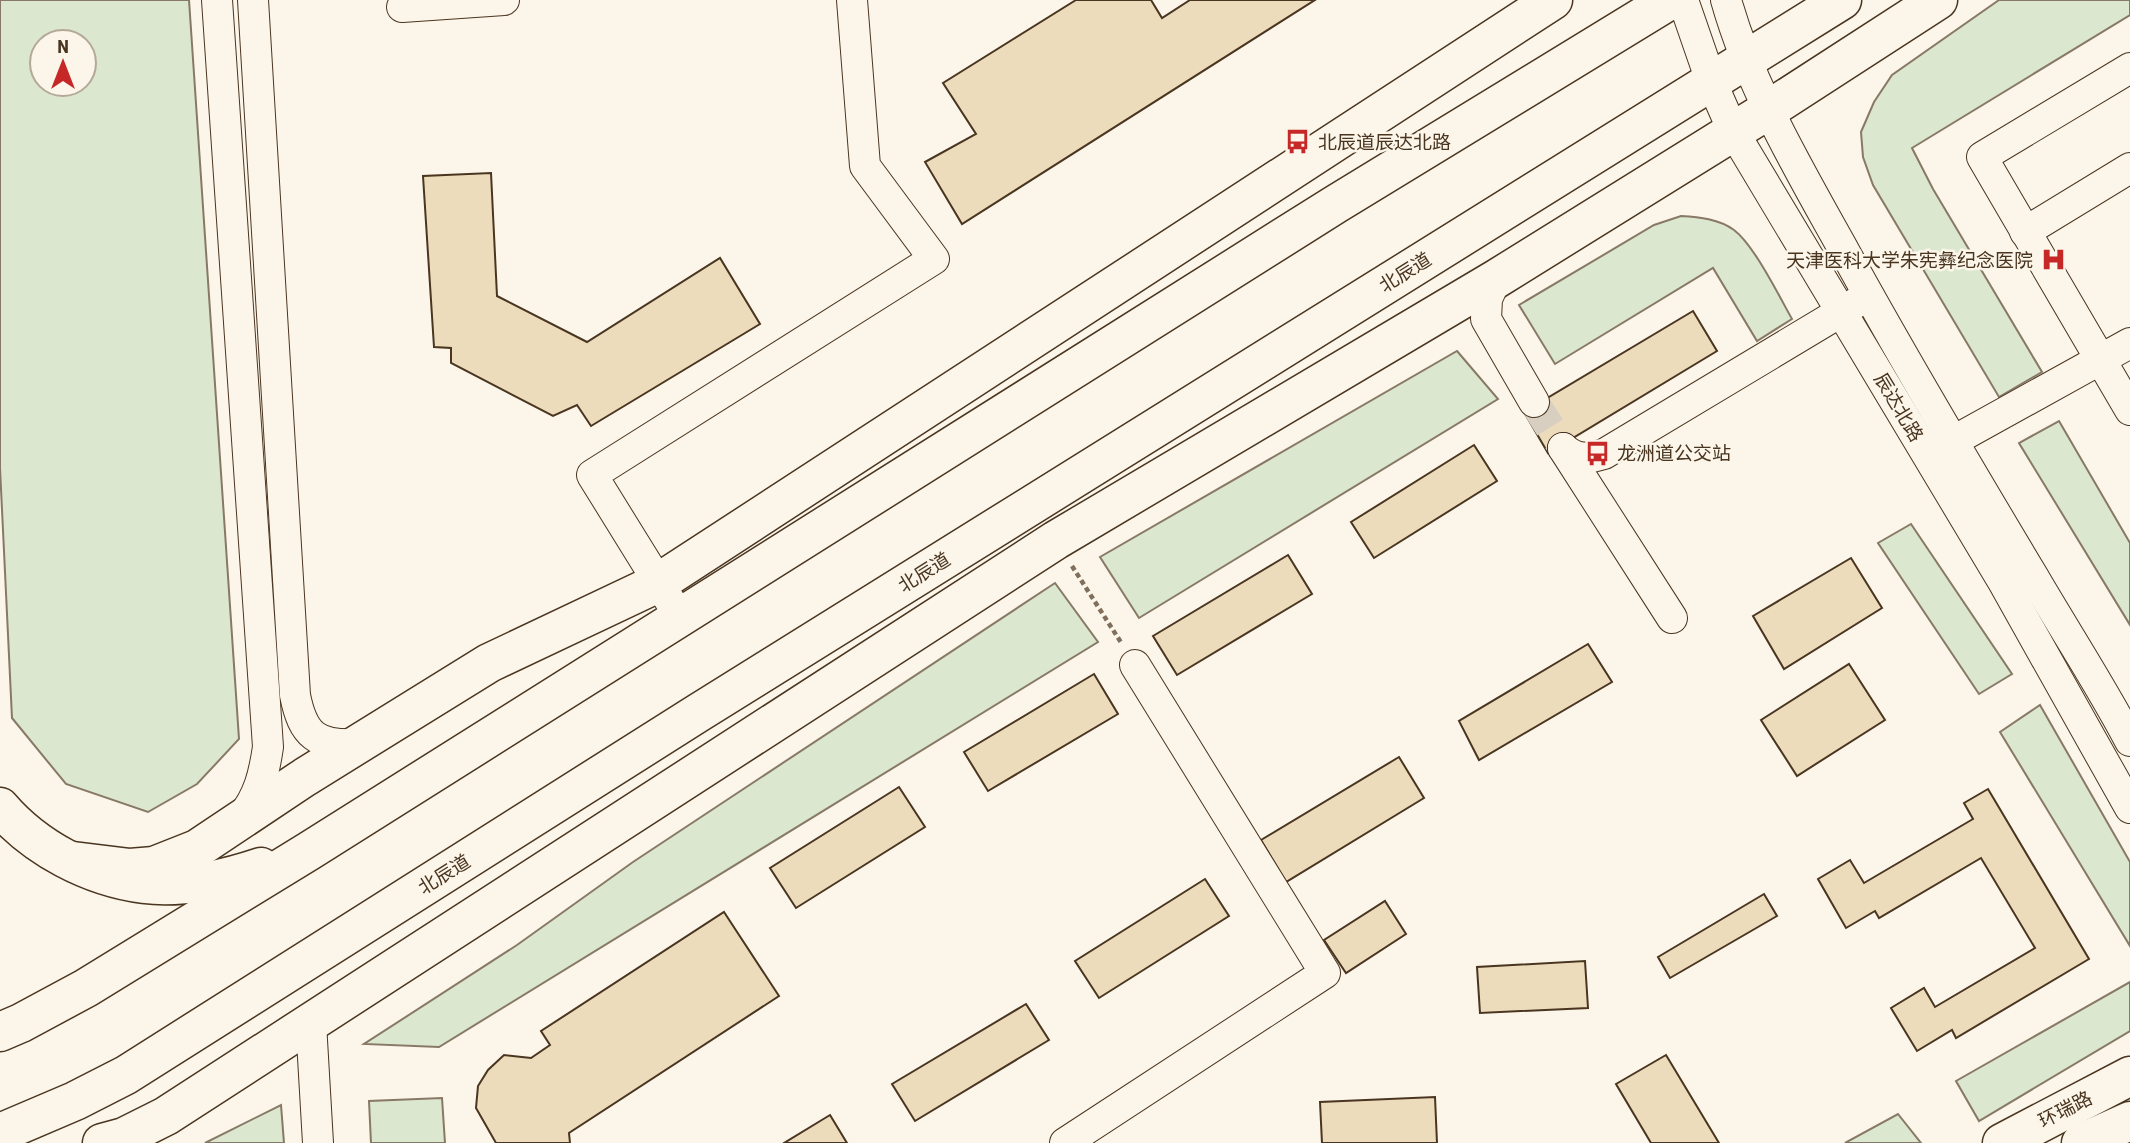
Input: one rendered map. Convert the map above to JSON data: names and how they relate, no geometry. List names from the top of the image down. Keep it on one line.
{"streets":{"main road":["北辰道","环瑞路"],"street":["辰达北路"]},"crossings":[["北辰道","辰达北路"]],"places":{"bus stop":["北辰道辰达北路","龙洲道公交站"],"hospital":["天津医科大学朱宪彝纪念医院"]},"north":"top"}
